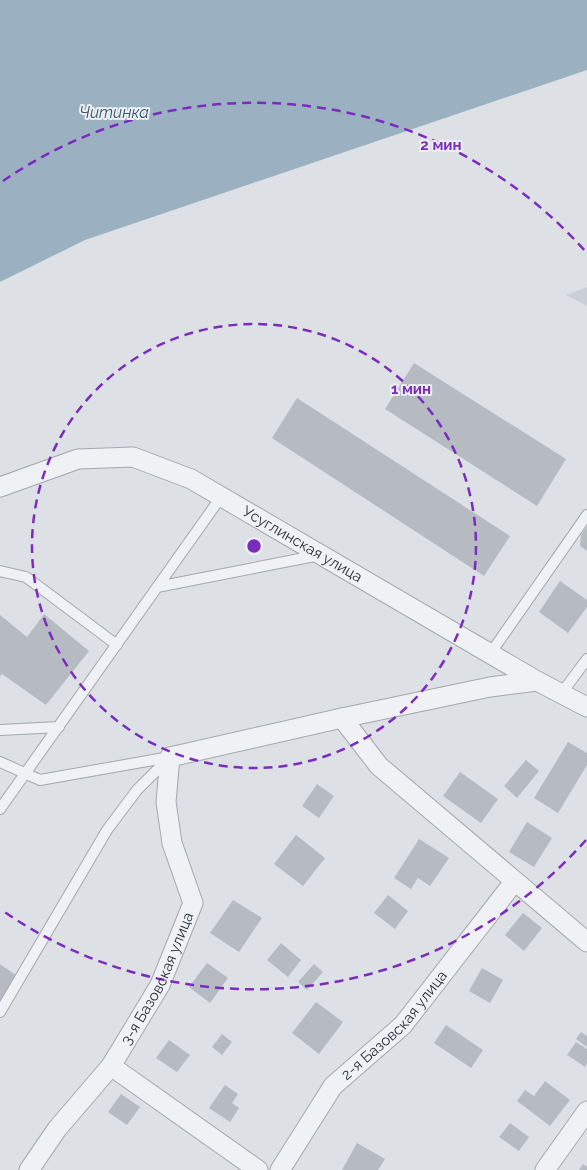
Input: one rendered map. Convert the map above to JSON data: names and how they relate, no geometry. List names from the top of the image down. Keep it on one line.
{"streets":{"street":["Усуглинская улица","3-я Базовская улица","2-я Базовская улица"]},"water":["Читинка"],"rings":["2 мин","1 мин"]}
